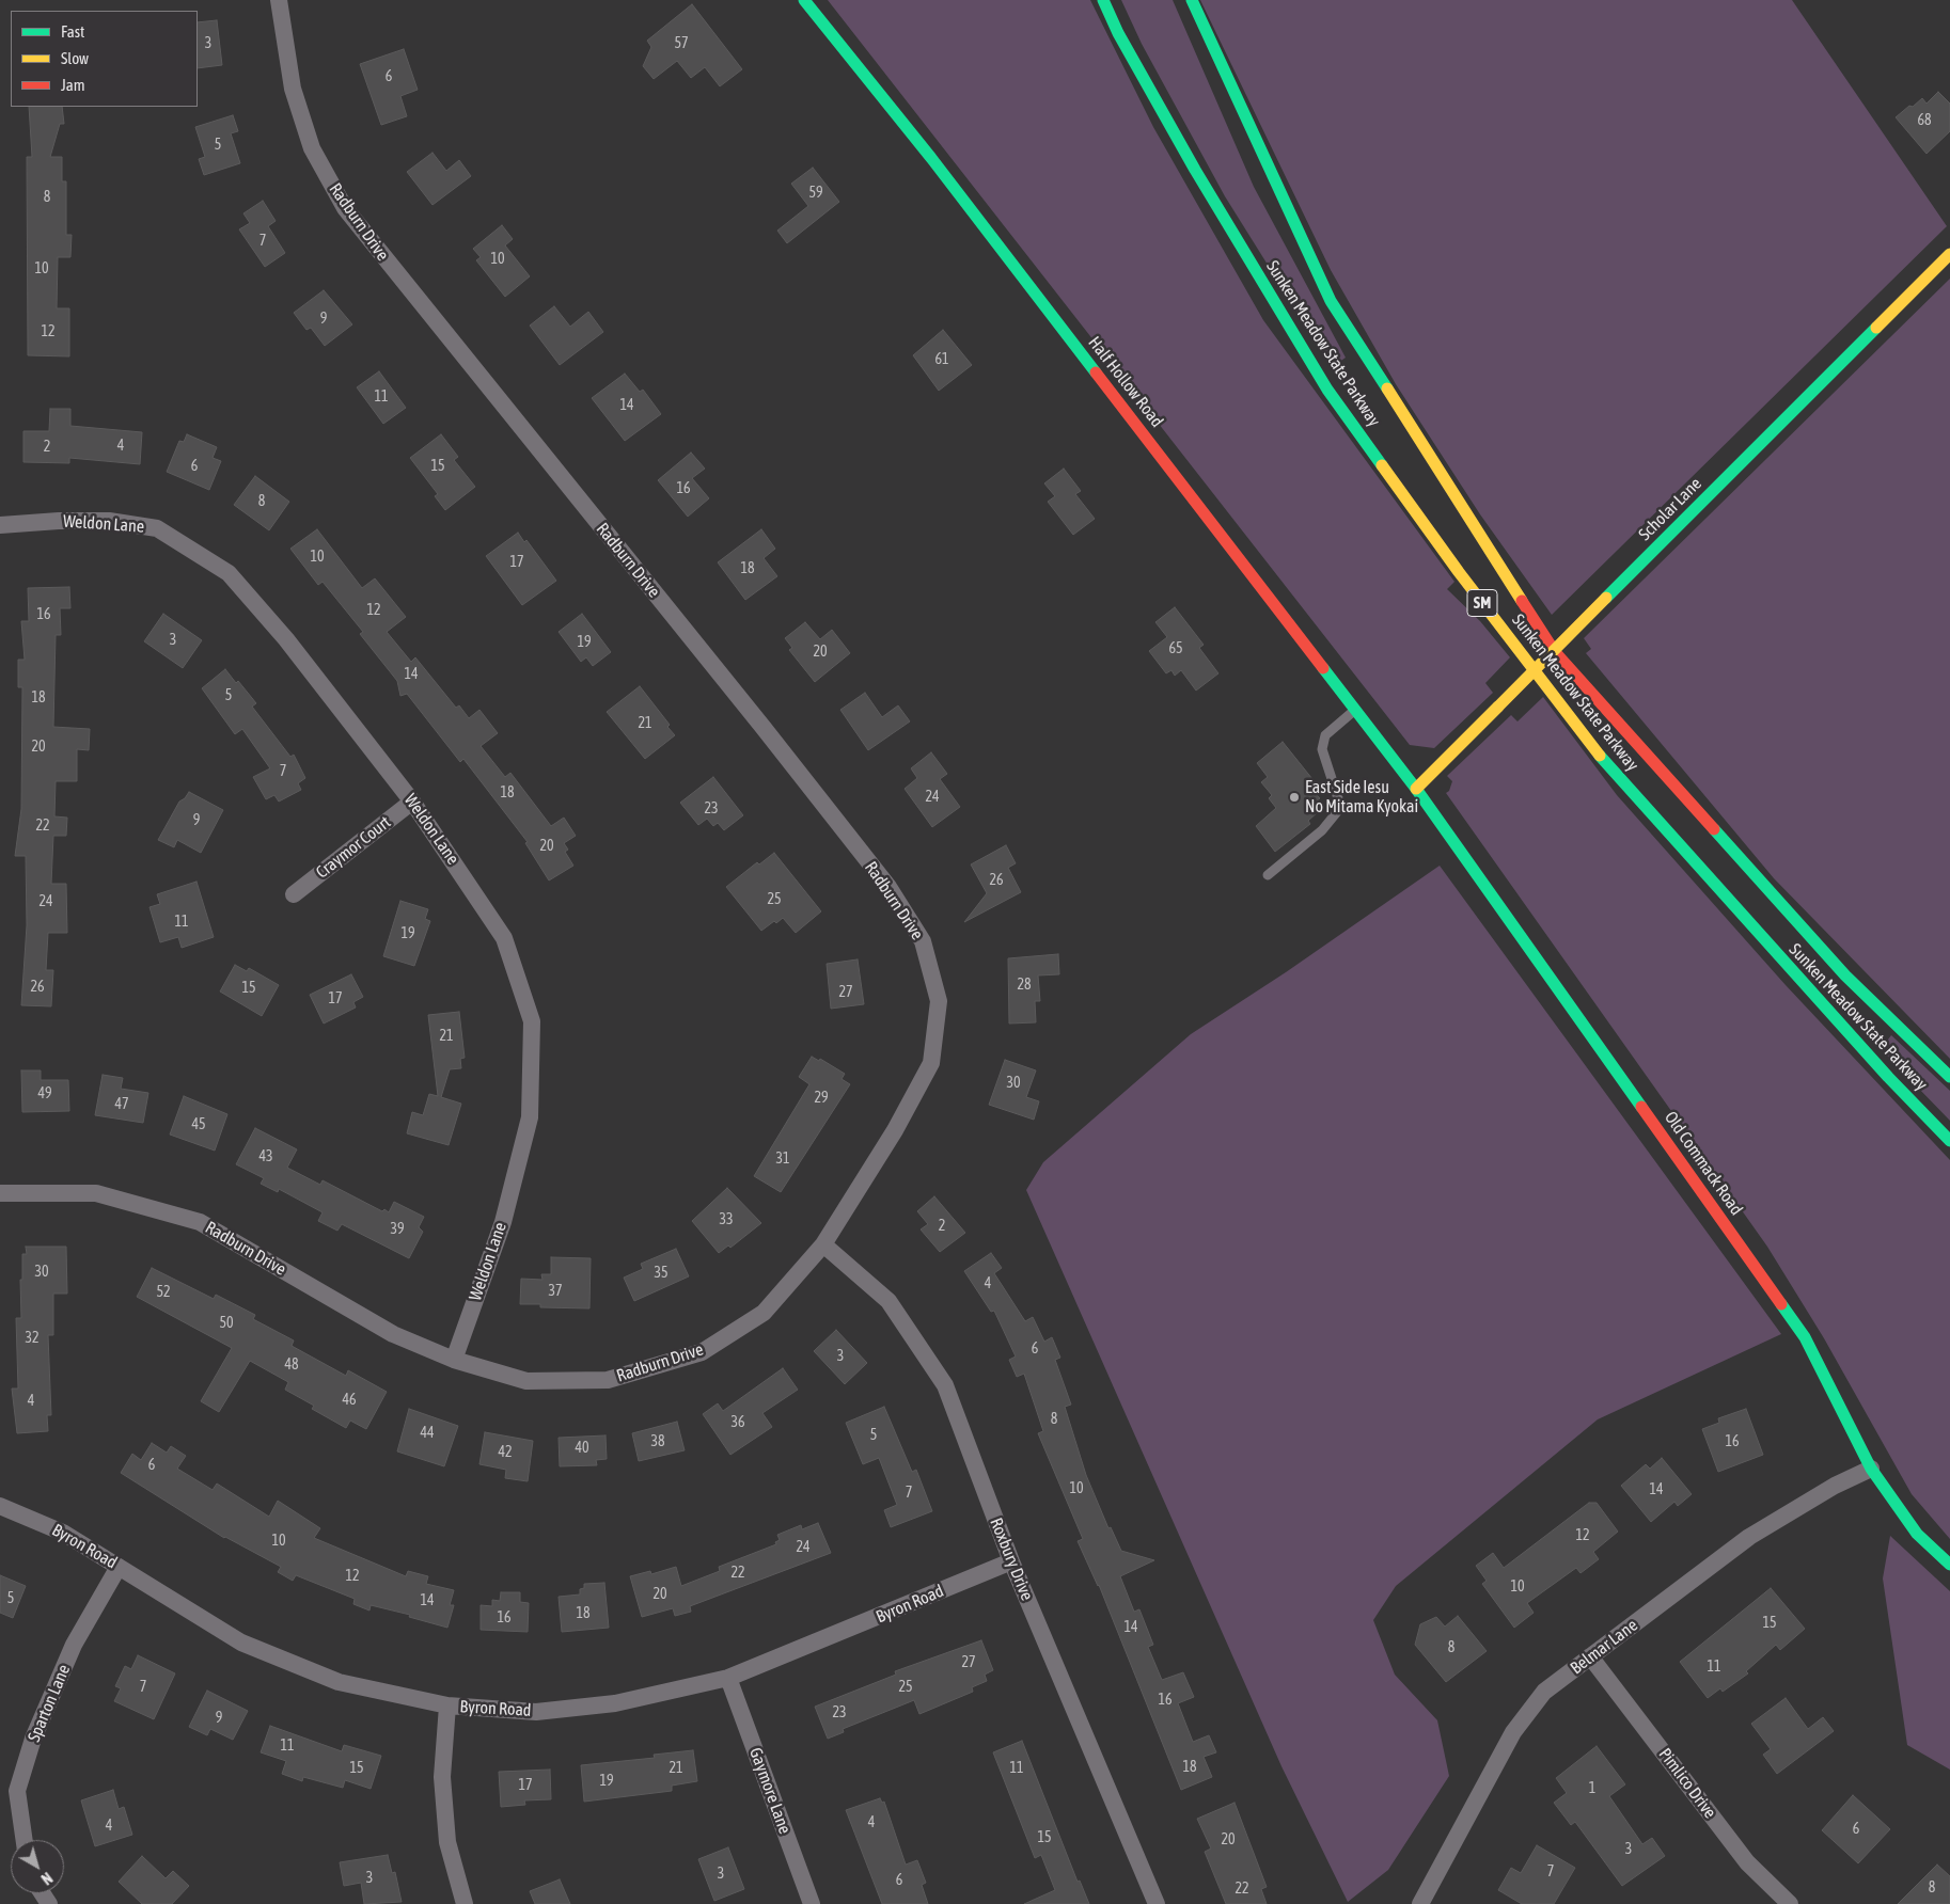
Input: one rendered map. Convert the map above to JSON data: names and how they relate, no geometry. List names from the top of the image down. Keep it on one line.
{"streets":{"main road":["Sunken Meadow State Parkway","Half Hollow Road","Scholar Lane","SM","Old Commack Road"],"street":["Radburn Drive","Weldon Lane","Craymor Court","Byron Road","Roxbury Drive","Belmar Lane","Sparton Lane","Pimlico Drive","Gaymore Lane"]},"crossings":[["Radburn Drive","Weldon Lane"],["Radburn Drive","Roxbury Drive"],["Half Hollow Road","Scholar Lane"],["Half Hollow Road","Old Commack Road"],["Scholar Lane","Old Commack Road"],["Weldon Lane","Craymor Court"],["Old Commack Road","Belmar Lane"],["Byron Road","Roxbury Drive"],["Byron Road","Sparton Lane"],["Byron Road","Gaymore Lane"],["Belmar Lane","Pimlico Drive"]],"places":["East Side Iesu No Mitama Kyokai"],"house_numbers":["3","57","6","68","5","59","8","7","10","10","9","12","61","11","14","4","2","6","15","16","8","10","17","18","12","16","3","19","65","20","14","5","18","21","20","7","18","24","23","9","22","20","26","25","24","11","19","28","26","15","27","17","21","30","49","29","47","45","43","31","33","2","39","30","35","4","37","52","50","32","6","3","48","46","4","8","36","44","5","38","16","40","42","6","10","14","7","12","10","24","22","12","10","20","5","14","18","16","15","14","8","27","11","7","25","16","23","9","11","18","15","21","11","19","17","1","4","4","6","15","20","3","7","3","3","6","8","22"],"legend":["Fast","Slow","Jam"],"north":"bottom right"}
